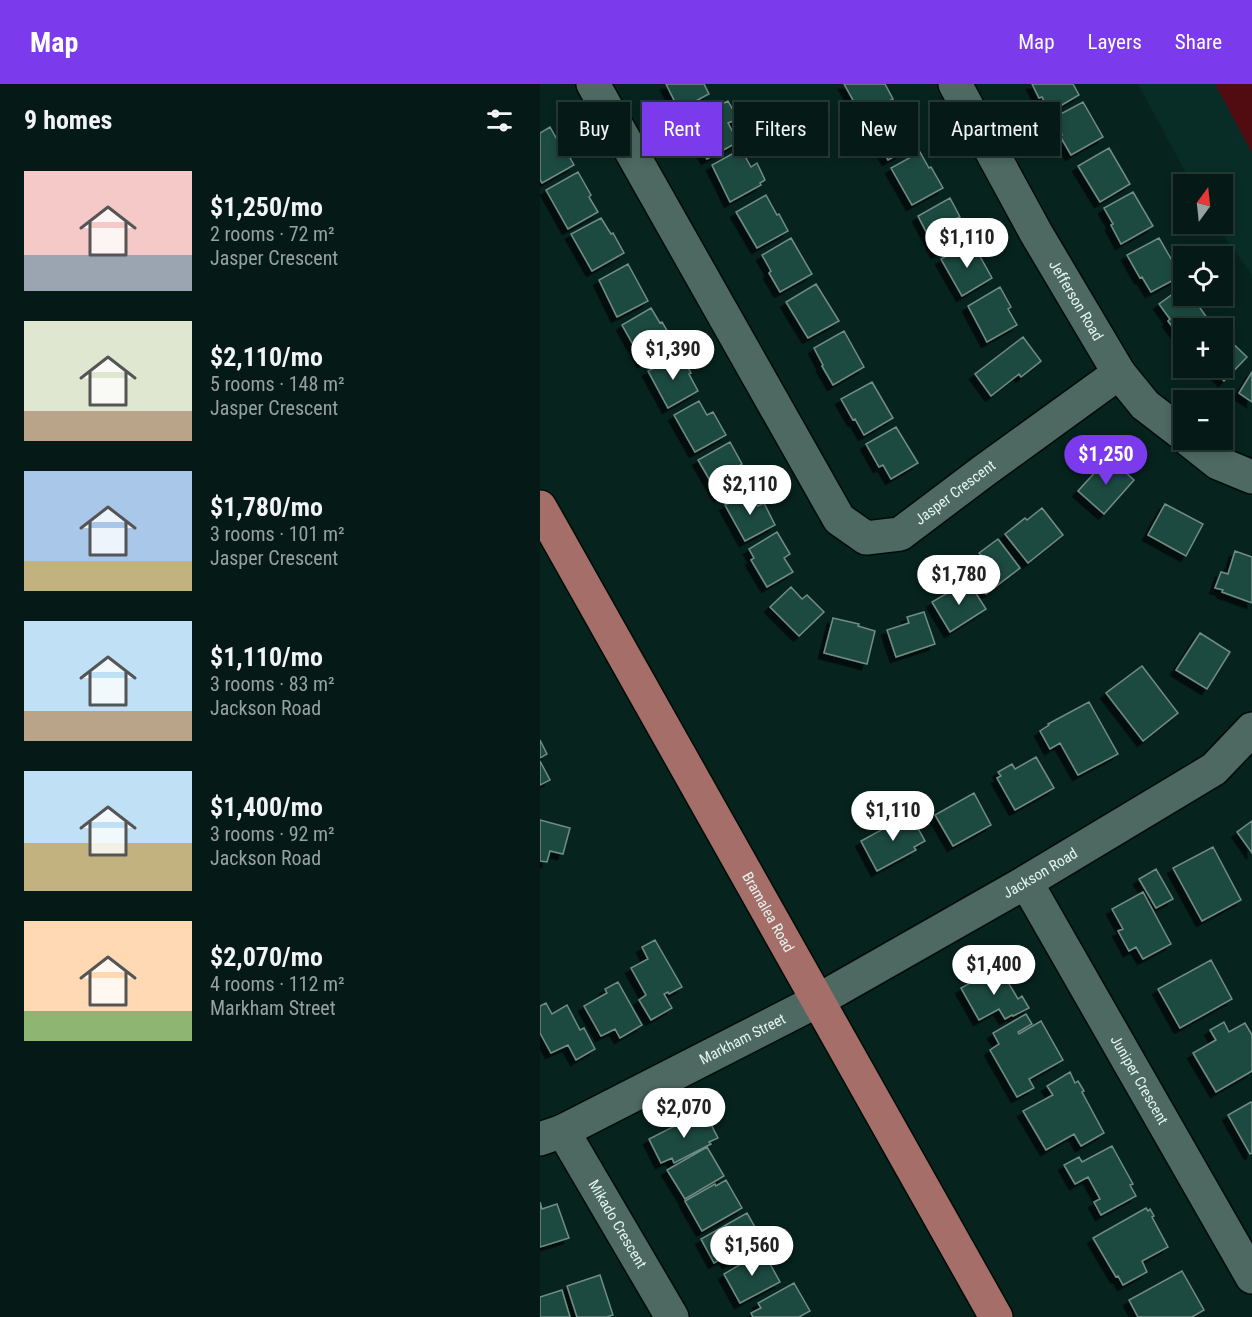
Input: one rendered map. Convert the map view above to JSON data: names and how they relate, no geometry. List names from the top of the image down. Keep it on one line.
{"streets":{"main road":["Bramalea Road"],"street":["Jefferson Road","Jasper Crescent","Jackson Road","Markham Street","Juniper Crescent","Mikado Crescent"]},"crossings":[["Jefferson Road","Jasper Crescent"],["Jackson Road","Bramalea Road"],["Jackson Road","Markham Street"],["Jackson Road","Juniper Crescent"],["Bramalea Road","Markham Street"],["Markham Street","Mikado Crescent"]],"north":"top","page":{"header":"Map","nav":["Map","Layers","Share"],"heading":"9 homes","chip":["Buy","Rent","Filters","New","Apartment"],"list":[{"name":"$1,250/mo","note":"2 rooms · 72 m² · Jasper Crescent"},{"name":"$2,110/mo","note":"5 rooms · 148 m² · Jasper Crescent"},{"name":"$1,780/mo","note":"3 rooms · 101 m² · Jasper Crescent"},{"name":"$1,110/mo","note":"3 rooms · 83 m² · Jackson Road"},{"name":"$1,400/mo","note":"3 rooms · 92 m² · Jackson Road"},{"name":"$2,070/mo","note":"4 rooms · 112 m² · Markham Street"}],"map_buttons":["+","−"],"price":["$1,110","$1,390","$1,250","$2,110","$1,780","$1,110","$1,400","$2,070","$1,560"]}}
